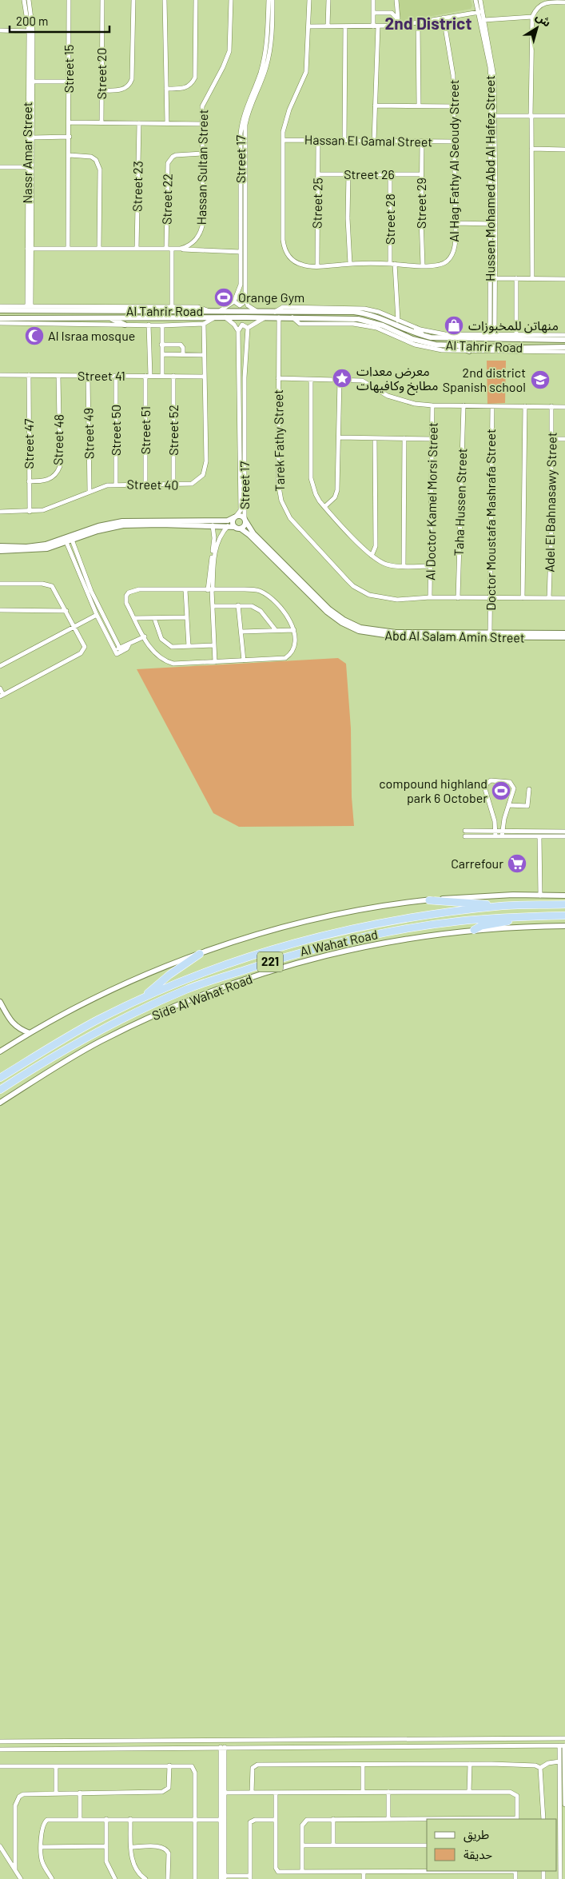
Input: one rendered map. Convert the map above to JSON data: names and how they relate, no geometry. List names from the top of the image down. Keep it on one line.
{"streets":{"highway":["Al Wahat Road","221"],"street":["Street 15","Street 20","Hassan El Gamal Street","Nassr Amar Street","Street 17","Al Hag Fathy Al Seoudy Street","Hassan Sultan Street","Street 26","Hussen Mohamed Abd Al Hafez Street","Street 23","Street 22","Street 25","Street 29","Street 28","Al Tahrir Road","Street 41","Street 50","Street 51","Street 52","Street 49","Street 48","Tarek Fathy Street","Street 47","Street 40","Al Doctor Kamel Morsi Street","Taha Hussen Street","Adel El Bahnasawy Street","Doctor Moustafa Mashrafa Street","Abd Al Salam Amin Street","Side Al Wahat Road"]},"crossings":[["Street 15","Hassan Sultan Street"],["Hassan El Gamal Street","Al Hag Fathy Al Seoudy Street"],["Hassan El Gamal Street","Street 25"],["Hassan El Gamal Street","Street 29"],["Nassr Amar Street","Hassan Sultan Street"],["Street 17","Abd Al Salam Amin Street"],["Al Hag Fathy Al Seoudy Street","Street 25"],["Al Hag Fathy Al Seoudy Street","Street 29"],["Al Hag Fathy Al Seoudy Street","Street 28"],["Hassan Sultan Street","Street 23"],["Hassan Sultan Street","Street 22"],["Street 26","Street 25"],["Street 26","Street 29"],["Street 26","Street 28"],["Al Tahrir Road","Tarek Fathy Street"],["Street 41","Street 50"],["Street 41","Street 51"],["Street 41","Street 52"],["Street 41","Street 49"],["Street 41","Street 48"],["Street 41","Street 47"],["Street 41","Street 40"],["Street 50","Street 40"],["Street 51","Street 40"],["Street 52","Street 40"],["Street 49","Street 40"],["Street 48","Street 47"],["Tarek Fathy Street","Al Doctor Kamel Morsi Street"],["Tarek Fathy Street","Taha Hussen Street"],["Tarek Fathy Street","Adel El Bahnasawy Street"],["Tarek Fathy Street","Doctor Moustafa Mashrafa Street"],["Street 47","Street 40"],["Doctor Moustafa Mashrafa Street","Abd Al Salam Amin Street"]],"districts":["2nd District"],"places":{"sports":["Orange Gym","compound highland park 6 October"],"shop":["منهاتن للمخبوزات"],"mosque":["Al Israa mosque"],"place":["معرض معدات مطابخ وكافيهات"],"school or university":["2nd district Spanish school"],"supermarket":["Carrefour"]},"legend":["طريق","حديقة"],"scale_bar":"200 m","north":"top right"}
